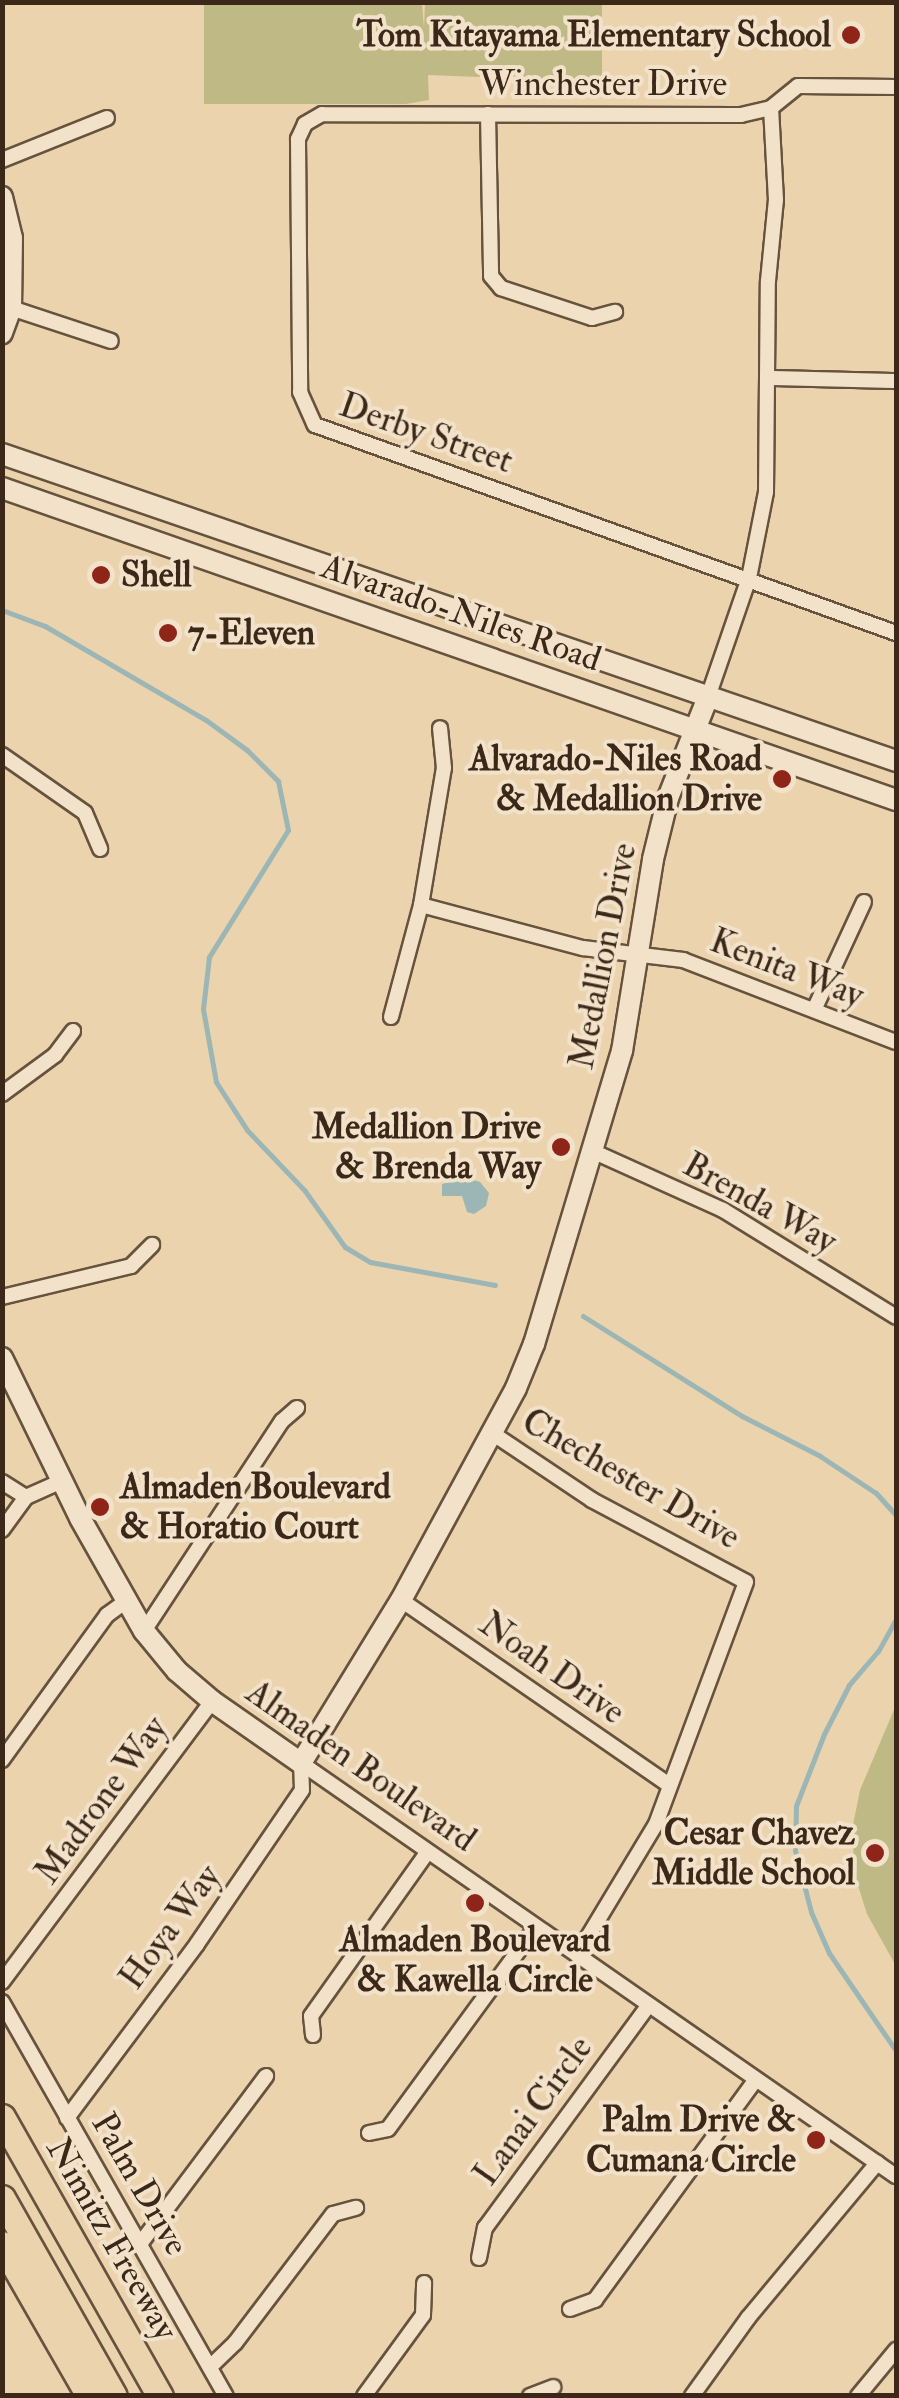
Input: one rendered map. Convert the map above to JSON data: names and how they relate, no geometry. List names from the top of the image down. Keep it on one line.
{"streets":{"highway":["Nimitz Freeway"],"main road":["Alvarado-Niles Road","Medallion Drive","Almaden Boulevard"],"street":["Winchester Drive","Derby Street","Kenita Way","Brenda Way","Chechester Drive","Noah Drive","Madrone Way","Hoya Way","Lanai Circle","Palm Drive"]},"crossings":[["Winchester Drive","Derby Street"],["Winchester Drive","Medallion Drive"],["Derby Street","Medallion Drive"],["Alvarado-Niles Road","Medallion Drive"],["Medallion Drive","Kenita Way"],["Medallion Drive","Brenda Way"],["Medallion Drive","Chechester Drive"],["Medallion Drive","Noah Drive"],["Medallion Drive","Almaden Boulevard"],["Medallion Drive","Hoya Way"],["Chechester Drive","Noah Drive"],["Chechester Drive","Almaden Boulevard"],["Almaden Boulevard","Madrone Way"],["Almaden Boulevard","Hoya Way"],["Almaden Boulevard","Lanai Circle"],["Hoya Way","Palm Drive"]],"places":["Tom Kitayama Elementary School","Shell","7-Eleven","Alvarado-Niles Road & Medallion Drive","Medallion Drive & Brenda Way","Almaden Boulevard & Horatio Court","Cesar Chavez Middle School","Almaden Boulevard & Kawella Circle","Palm Drive & Cumana Circle"]}
